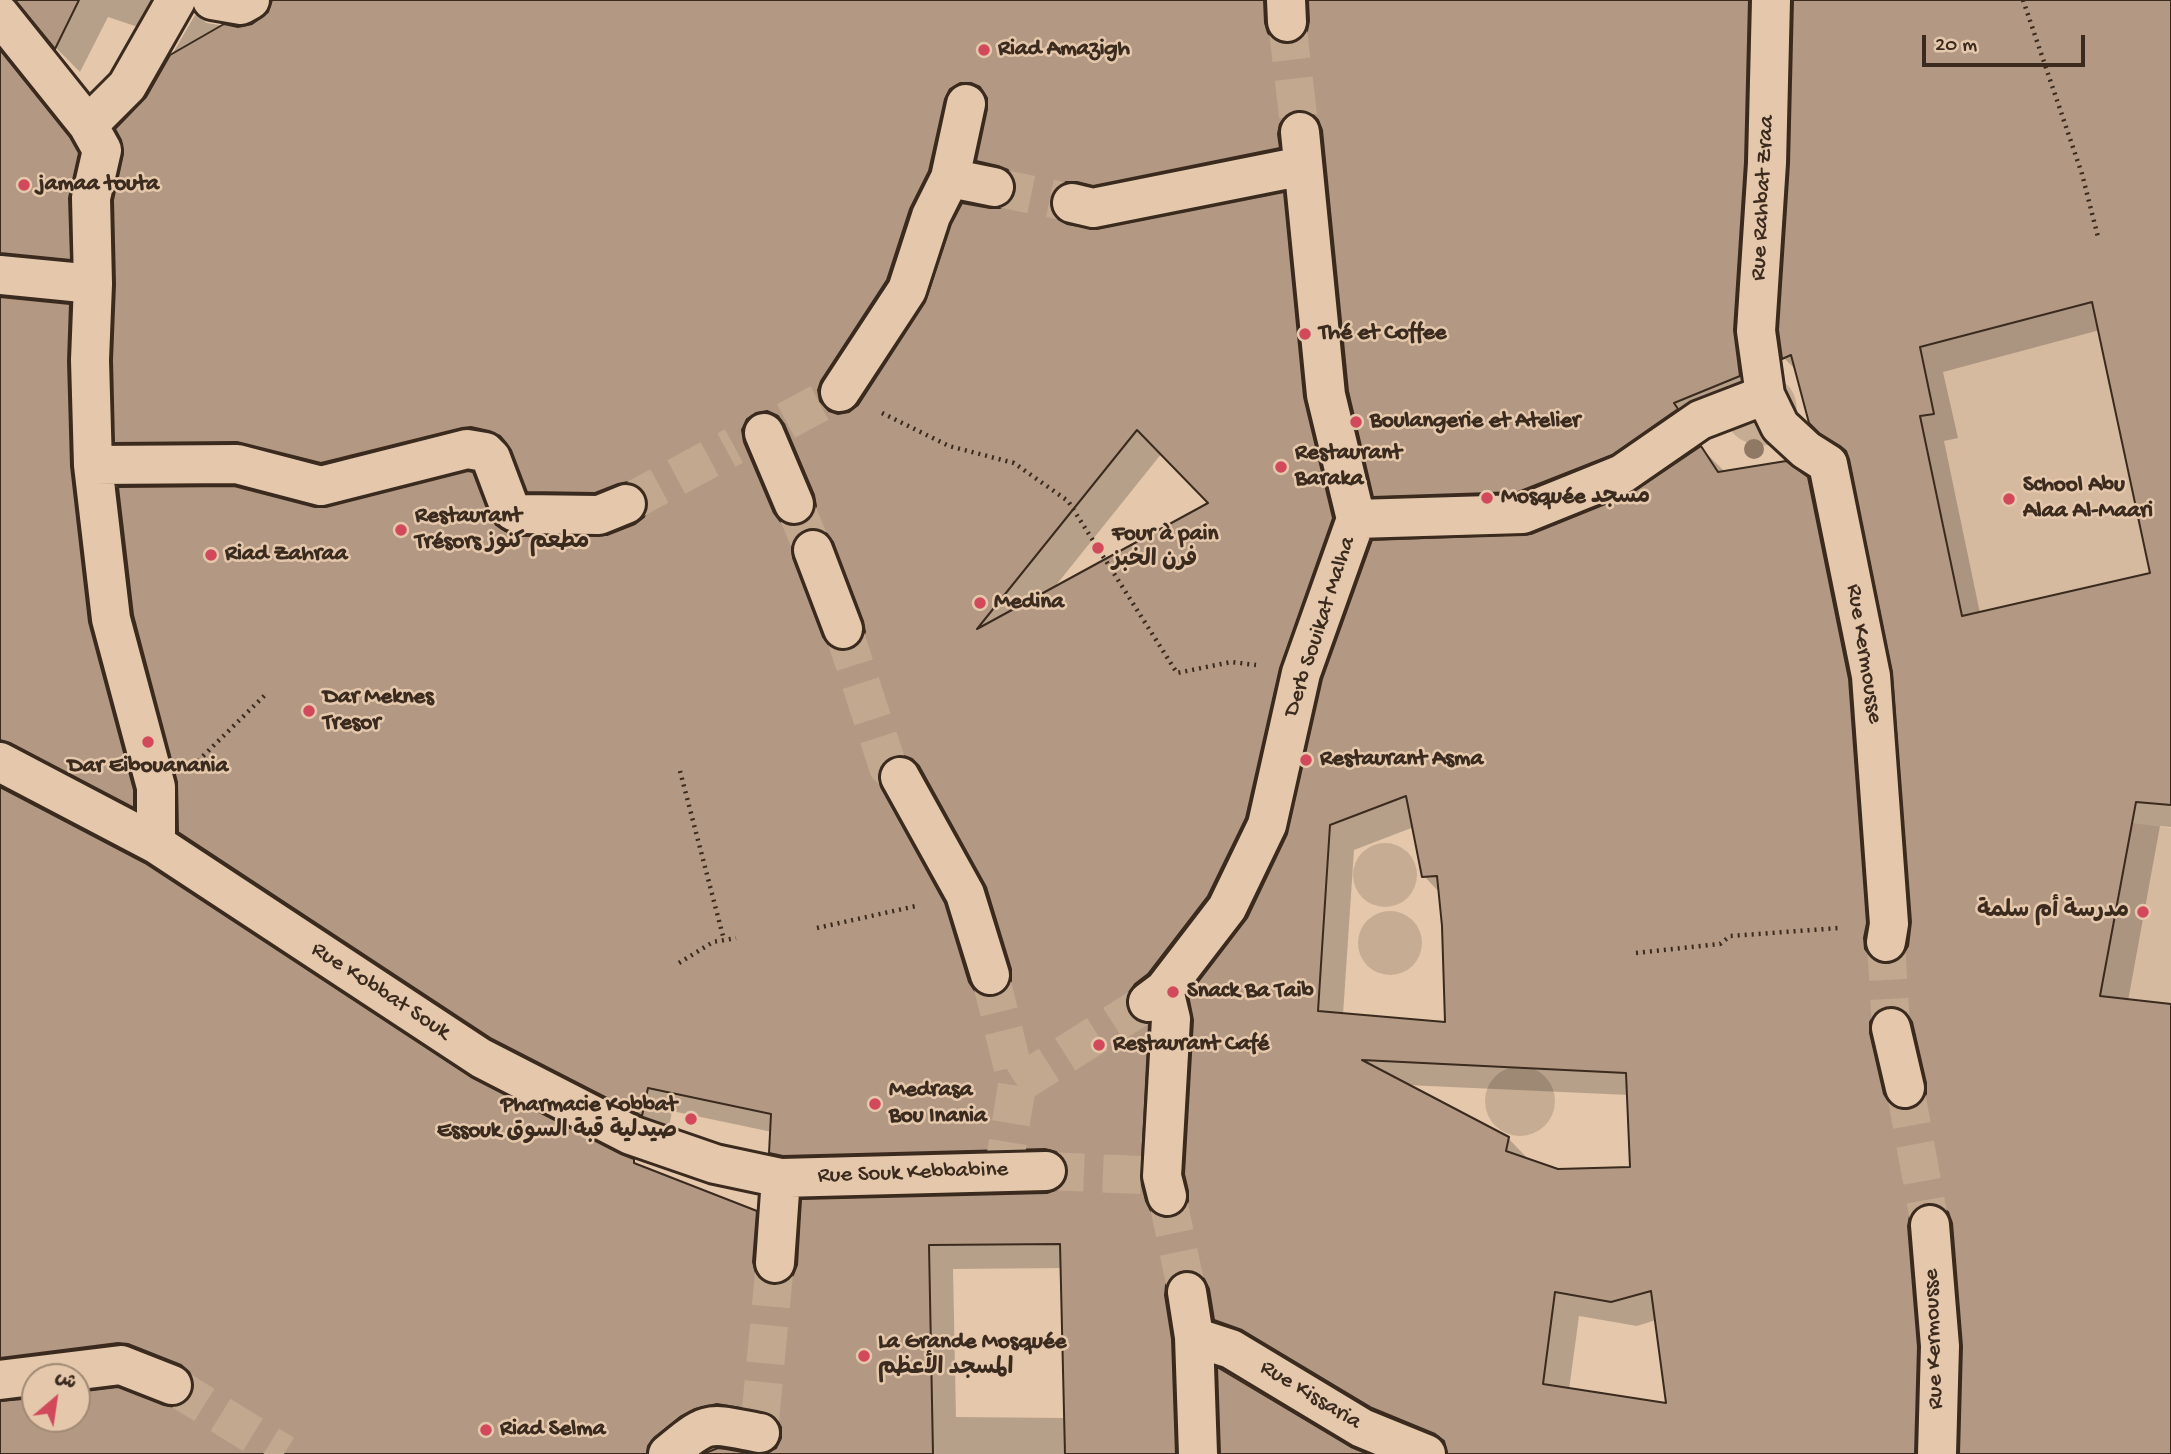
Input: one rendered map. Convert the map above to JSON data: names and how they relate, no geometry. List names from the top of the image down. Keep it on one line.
{"streets":{"street":["Rue Rahbat Zraa","Derb Souikat Malha","Rue Kermousse","Rue Kobbat Souk","Rue Souk Kebbabine","Rue Kissaria"]},"crossings":[["Rue Rahbat Zraa","Rue Kermousse"],["Rue Kobbat Souk","Rue Souk Kebbabine"]],"places":["Riad Amazigh","jamaa touta","Thé et Coffee","Boulangerie et Atelier","Restaurant Baraka","Mosquée مسجد","School Abu Alaa Al-Maari","Restaurant Trésors مطعم كنوز","Four à pain فرن الخبز","Riad Zahraa","Medina","Dar Meknes Tresor","Dar Eibouanania","Restaurant Asma","مدرسة أم سلمة","Snack Ba Taib","Restaurant Café","Medrasa Bou Inania","Pharmacie Kobbat Essouk صيدلية قبة السوق","La Grande Mosquée المسجد الأعظم","Riad Selma"],"scale_bar":"20 m","north":"top right"}
